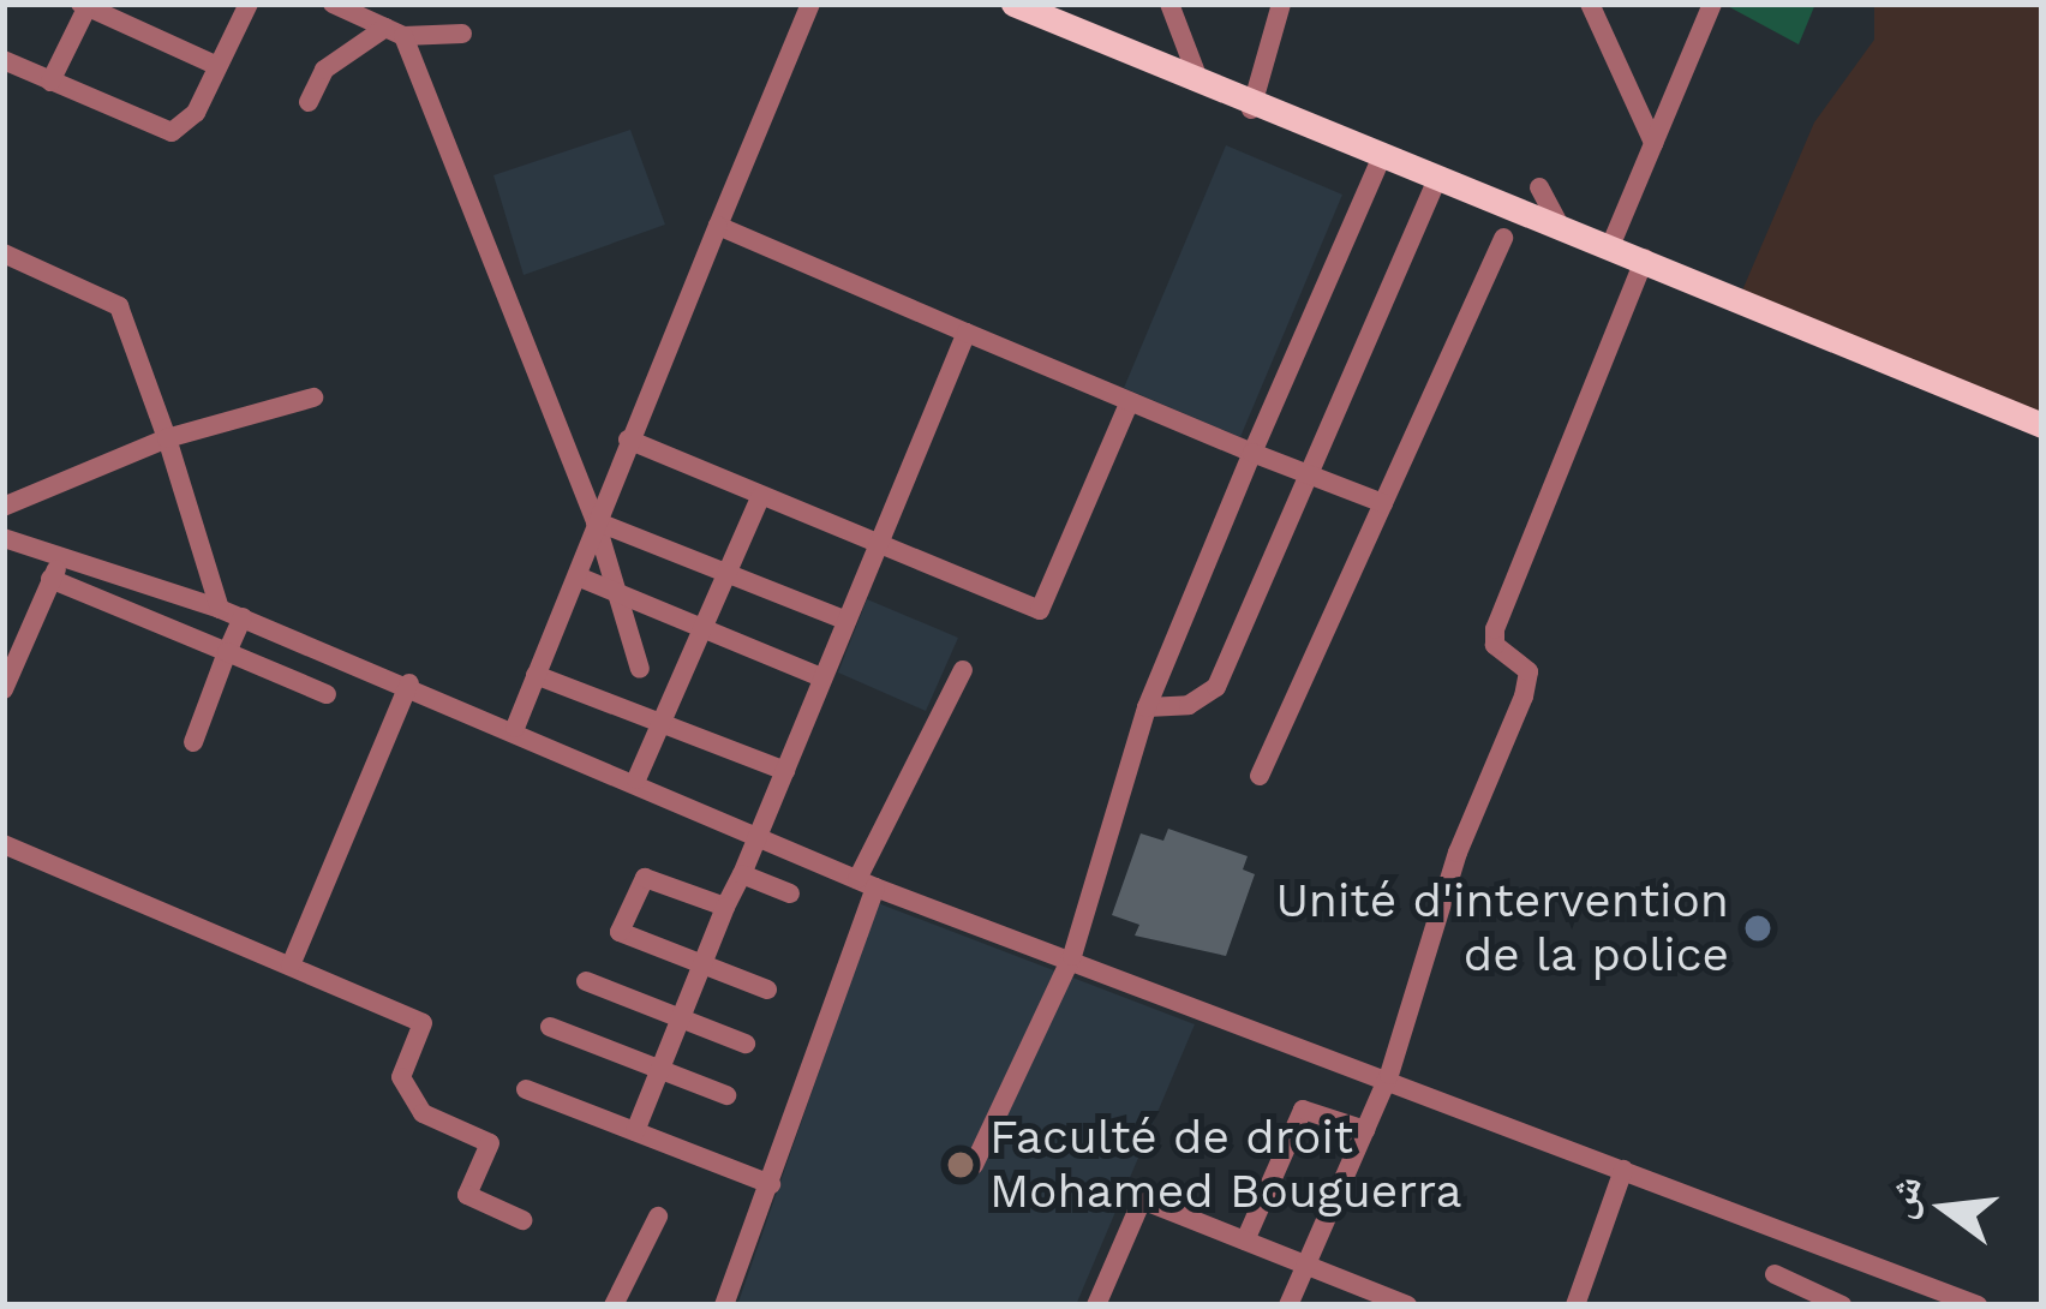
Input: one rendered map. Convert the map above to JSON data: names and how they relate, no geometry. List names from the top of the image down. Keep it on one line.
{"places":["Unité d'intervention de la police","Faculté de droit Mohamed Bouguerra"],"north":"left"}
